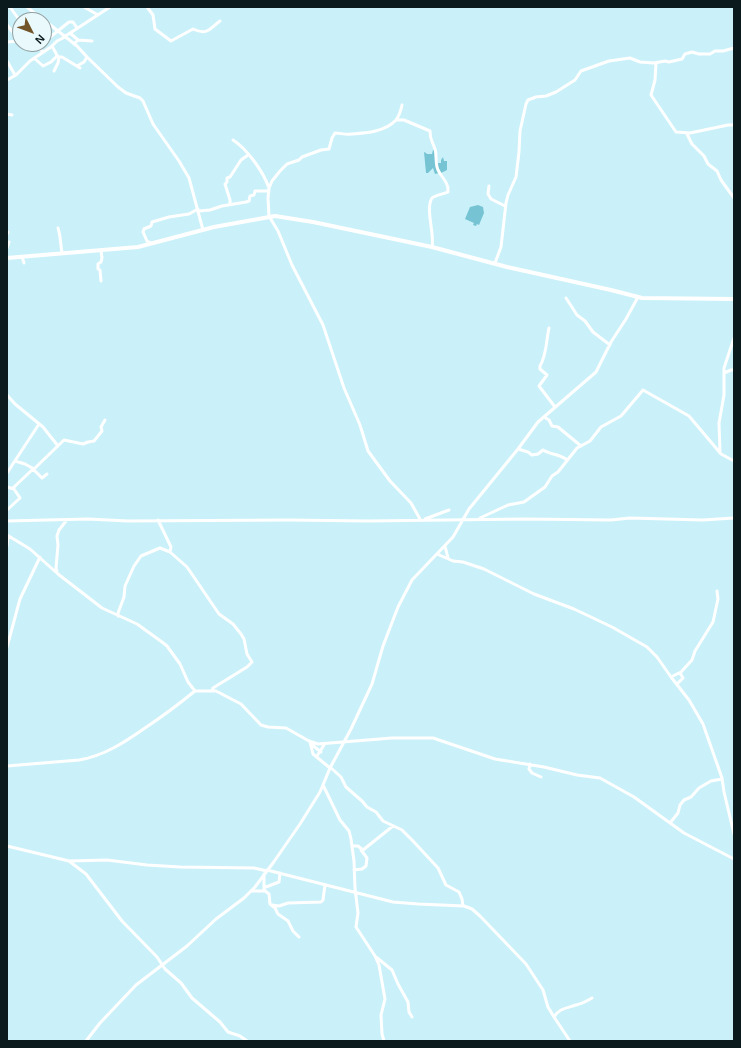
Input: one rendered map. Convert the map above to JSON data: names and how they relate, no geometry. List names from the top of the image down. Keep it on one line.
{"north":"bottom right"}
